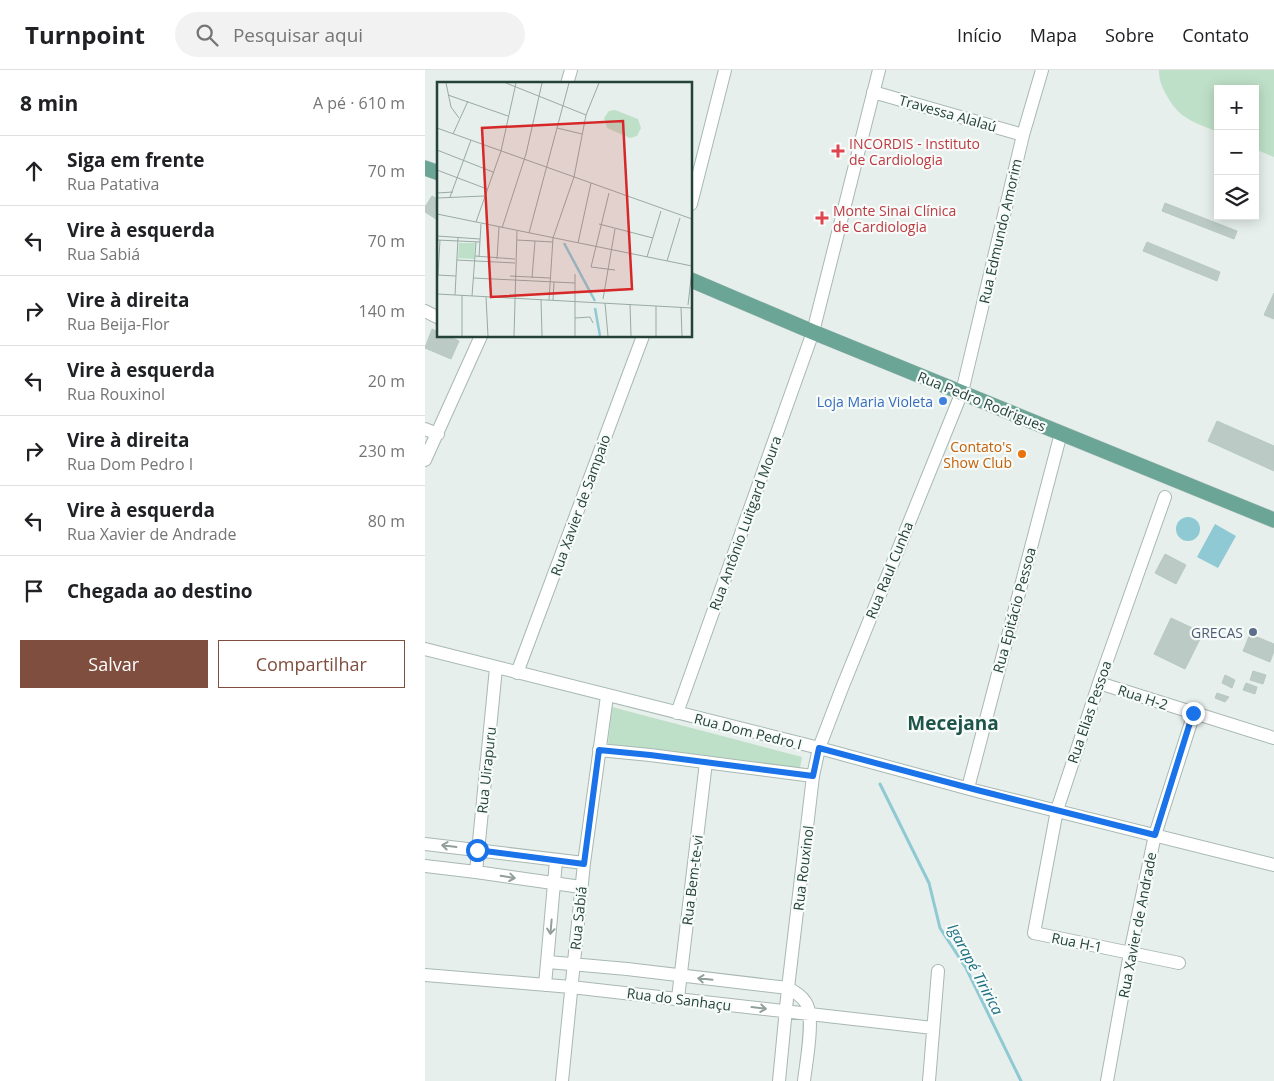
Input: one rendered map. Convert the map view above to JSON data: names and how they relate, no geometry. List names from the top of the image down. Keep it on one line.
{"streets":{"main road":["Rua Pedro Rodrigues"],"street":["Travessa Alalaú","Rua Edmundo Amorim","Rua Xavier de Sampaio","Rua Antônio Luitgard Moura","Rua Raul Cunha","Rua Epitácio Pessoa","Rua H-2","Rua Elias Pessoa","Rua Dom Pedro I","Rua Uirapuru","Rua Rouxinol","Rua Bem-te-vi","Rua Sabiá","Rua Xavier de Andrade","Rua H-1","Rua do Sanhaçu"]},"crossings":[["Travessa Alalaú","Rua Edmundo Amorim"],["Travessa Alalaú","Rua Antônio Luitgard Moura"],["Rua Edmundo Amorim","Rua Pedro Rodrigues"],["Rua Edmundo Amorim","Rua Raul Cunha"],["Rua Pedro Rodrigues","Rua Antônio Luitgard Moura"],["Rua Pedro Rodrigues","Rua Raul Cunha"],["Rua Pedro Rodrigues","Rua Epitácio Pessoa"],["Rua Xavier de Sampaio","Rua Dom Pedro I"],["Rua Antônio Luitgard Moura","Rua Dom Pedro I"],["Rua Raul Cunha","Rua Dom Pedro I"],["Rua Raul Cunha","Rua Rouxinol"],["Rua Epitácio Pessoa","Rua Dom Pedro I"],["Rua H-2","Rua Elias Pessoa"],["Rua H-2","Rua Xavier de Andrade"],["Rua Elias Pessoa","Rua Dom Pedro I"],["Rua Elias Pessoa","Rua H-1"],["Rua Dom Pedro I","Rua Uirapuru"],["Rua Dom Pedro I","Rua Rouxinol"],["Rua Dom Pedro I","Rua Sabiá"],["Rua Dom Pedro I","Rua Xavier de Andrade"],["Rua Rouxinol","Rua do Sanhaçu"],["Rua Bem-te-vi","Rua do Sanhaçu"],["Rua Sabiá","Rua do Sanhaçu"],["Rua Xavier de Andrade","Rua H-1"]],"districts":["Mecejana"],"water":["Igarapé Tiririca"],"places":{"health":["INCORDIS - Instituto de Cardiologia","Monte Sinai Clínica de Cardiologia"],"other":["Loja Maria Violeta","Contato's Show Club","GRECAS"]},"page":{"header":"Turnpoint","search":"Pesquisar aqui","nav":["Início","Mapa","Sobre","Contato"],"heading":["8 min","A pé · 610 m"],"map_buttons":["+","−"],"list":[["Siga em frente","Rua Patativa","70 m"],["Vire à esquerda","Rua Sabiá","70 m"],["Vire à direita","Rua Beija-Flor","140 m"],["Vire à esquerda","Rua Rouxinol","20 m"],["Vire à direita","Rua Dom Pedro I","230 m"],["Vire à esquerda","Rua Xavier de Andrade","80 m"],"Chegada ao destino"],"buttons":["Salvar","Compartilhar"]}}
